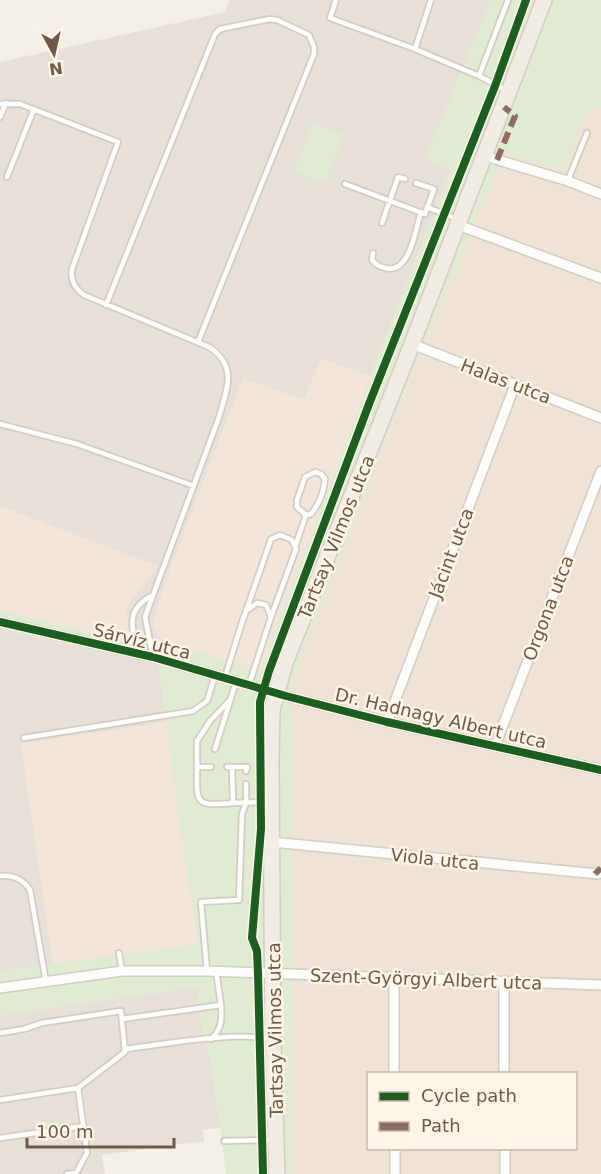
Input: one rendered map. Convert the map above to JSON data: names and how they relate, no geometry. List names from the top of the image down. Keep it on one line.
{"streets":{"main road":["Tartsay Vilmos utca"],"street":["Halas utca","Jácint utca","Orgona utca","Sárvíz utca","Dr. Hadnagy Albert utca","Viola utca","Szent-Györgyi Albert utca"]},"crossings":[["Halas utca","Tartsay Vilmos utca"],["Halas utca","Jácint utca"],["Tartsay Vilmos utca","Sárvíz utca"],["Tartsay Vilmos utca","Dr. Hadnagy Albert utca"],["Tartsay Vilmos utca","Viola utca"],["Tartsay Vilmos utca","Szent-Györgyi Albert utca"],["Jácint utca","Dr. Hadnagy Albert utca"],["Orgona utca","Dr. Hadnagy Albert utca"],["Sárvíz utca","Dr. Hadnagy Albert utca"]],"legend":["Cycle path","Path"],"scale_bar":"100 m","north":"bottom"}
